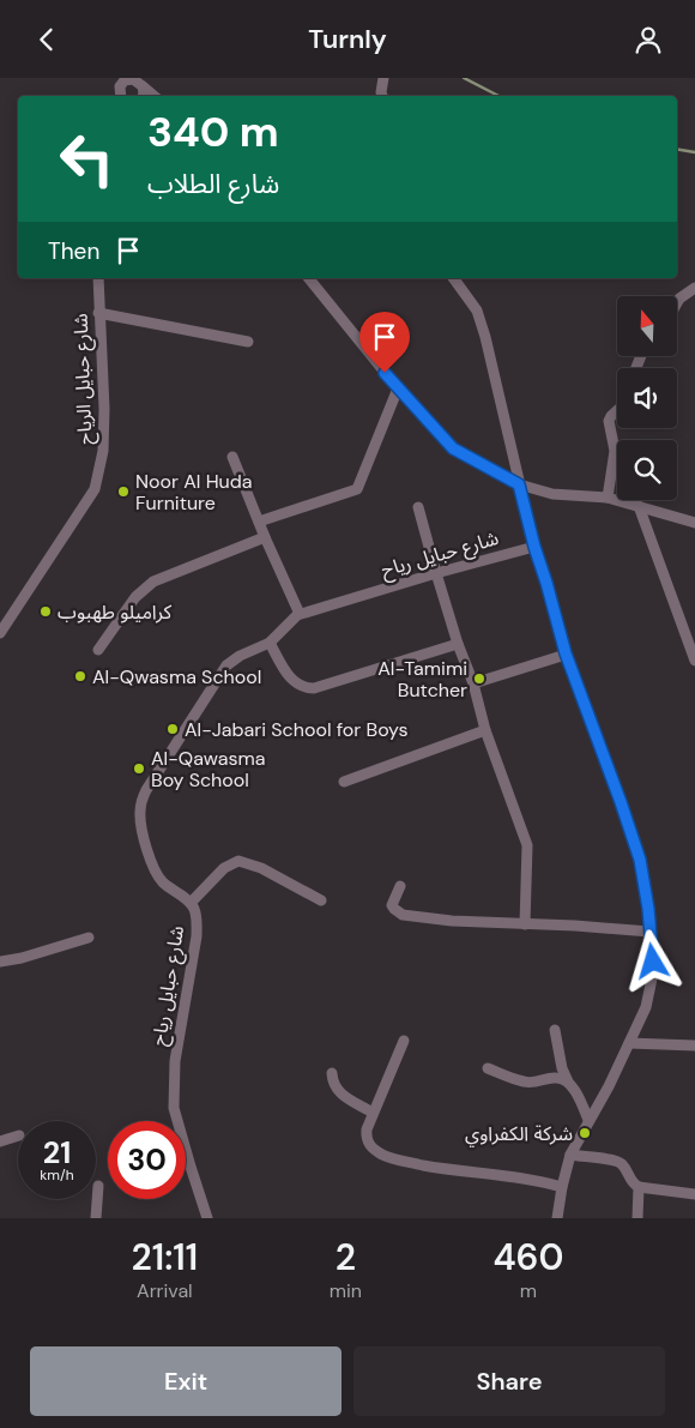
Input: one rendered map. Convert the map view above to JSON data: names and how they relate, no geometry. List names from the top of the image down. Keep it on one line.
{"streets":{"street":["شارع حبايل الرياح","شارع حبايل رياح"]},"places":["Noor Al Huda Furniture","كراميلو طهبوب","Al-Qwasma School","Al-Tamimi Butcher","Al-Jabari School for Boys","Al-Qawasma Boy School","شركة الكفراوي"],"north":"top","page":{"header":"Turnly","turn":["340 m","شارع الطلاب"],"then":"Then","speed":"21 km/h","limit":"30","eta":["21:11","Arrival","2","min","460","m"],"buttons":["Exit","Share"]}}
